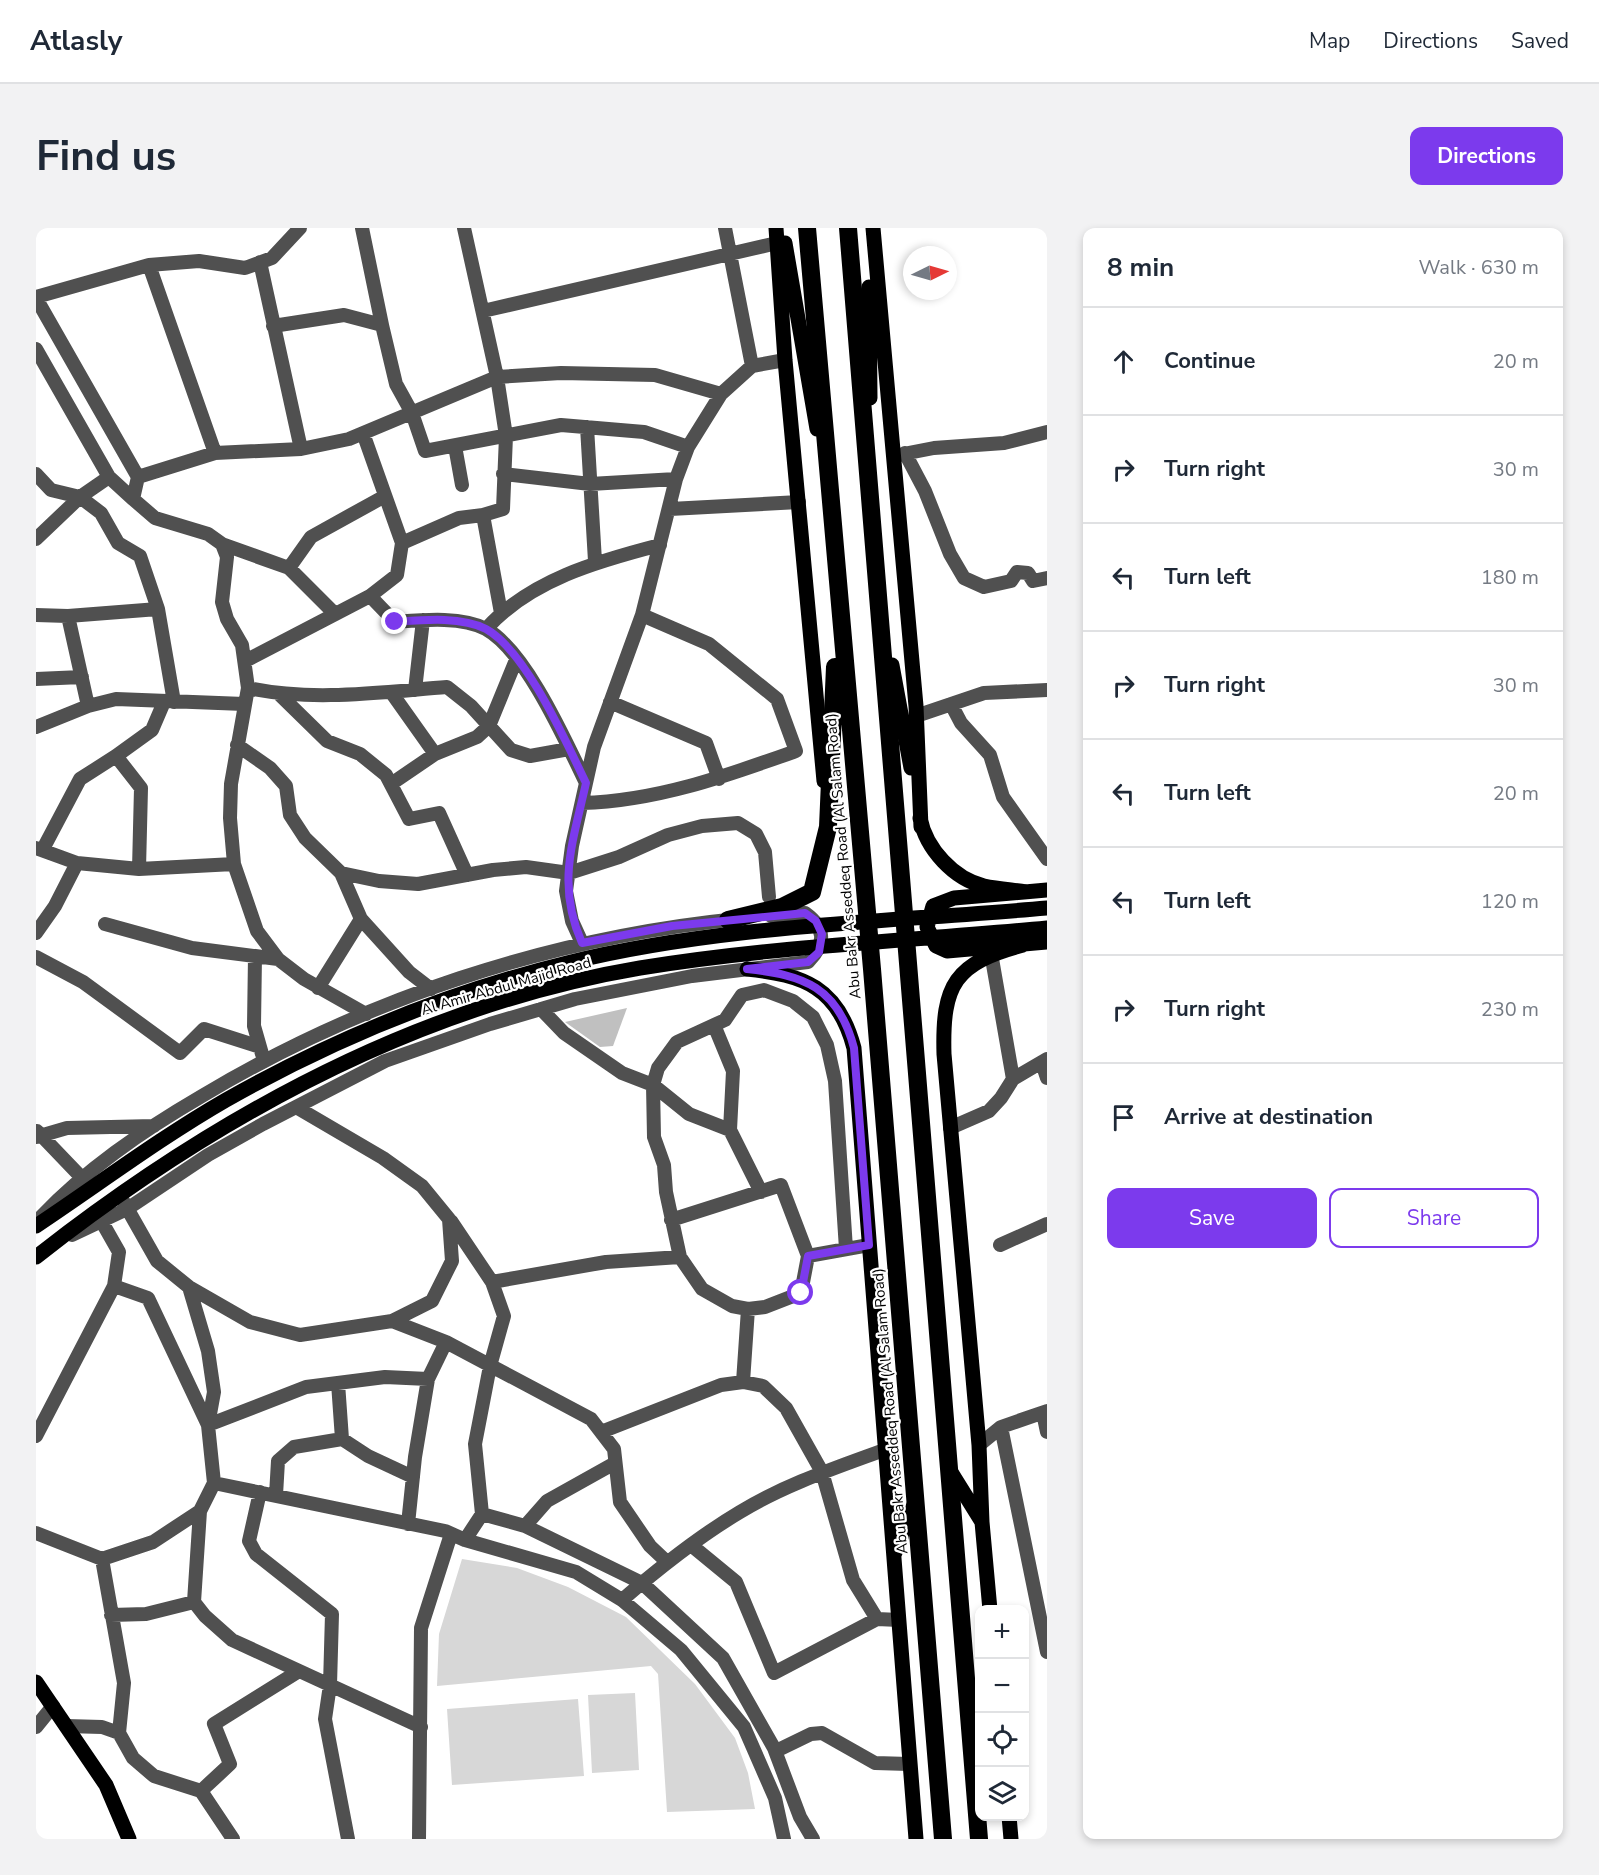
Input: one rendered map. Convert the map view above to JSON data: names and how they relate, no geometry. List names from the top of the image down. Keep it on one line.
{"streets":{"highway":["Abu Bakr Asseddeq Road (Al Salam Road)"],"main road":["Al Amir Abdul Majid Road"]},"north":"right","page":{"header":"Atlasly","nav":["Map","Directions","Saved"],"buttons":["Directions",["Save","Share"]],"title":"Find us","heading":["8 min","Walk · 630 m"],"list":[["Continue","20 m"],["Turn right","30 m"],["Turn left","180 m"],["Turn right","30 m"],["Turn left","20 m"],["Turn left","120 m"],["Turn right","230 m"],"Arrive at destination"],"map_buttons":["+","−"]}}
